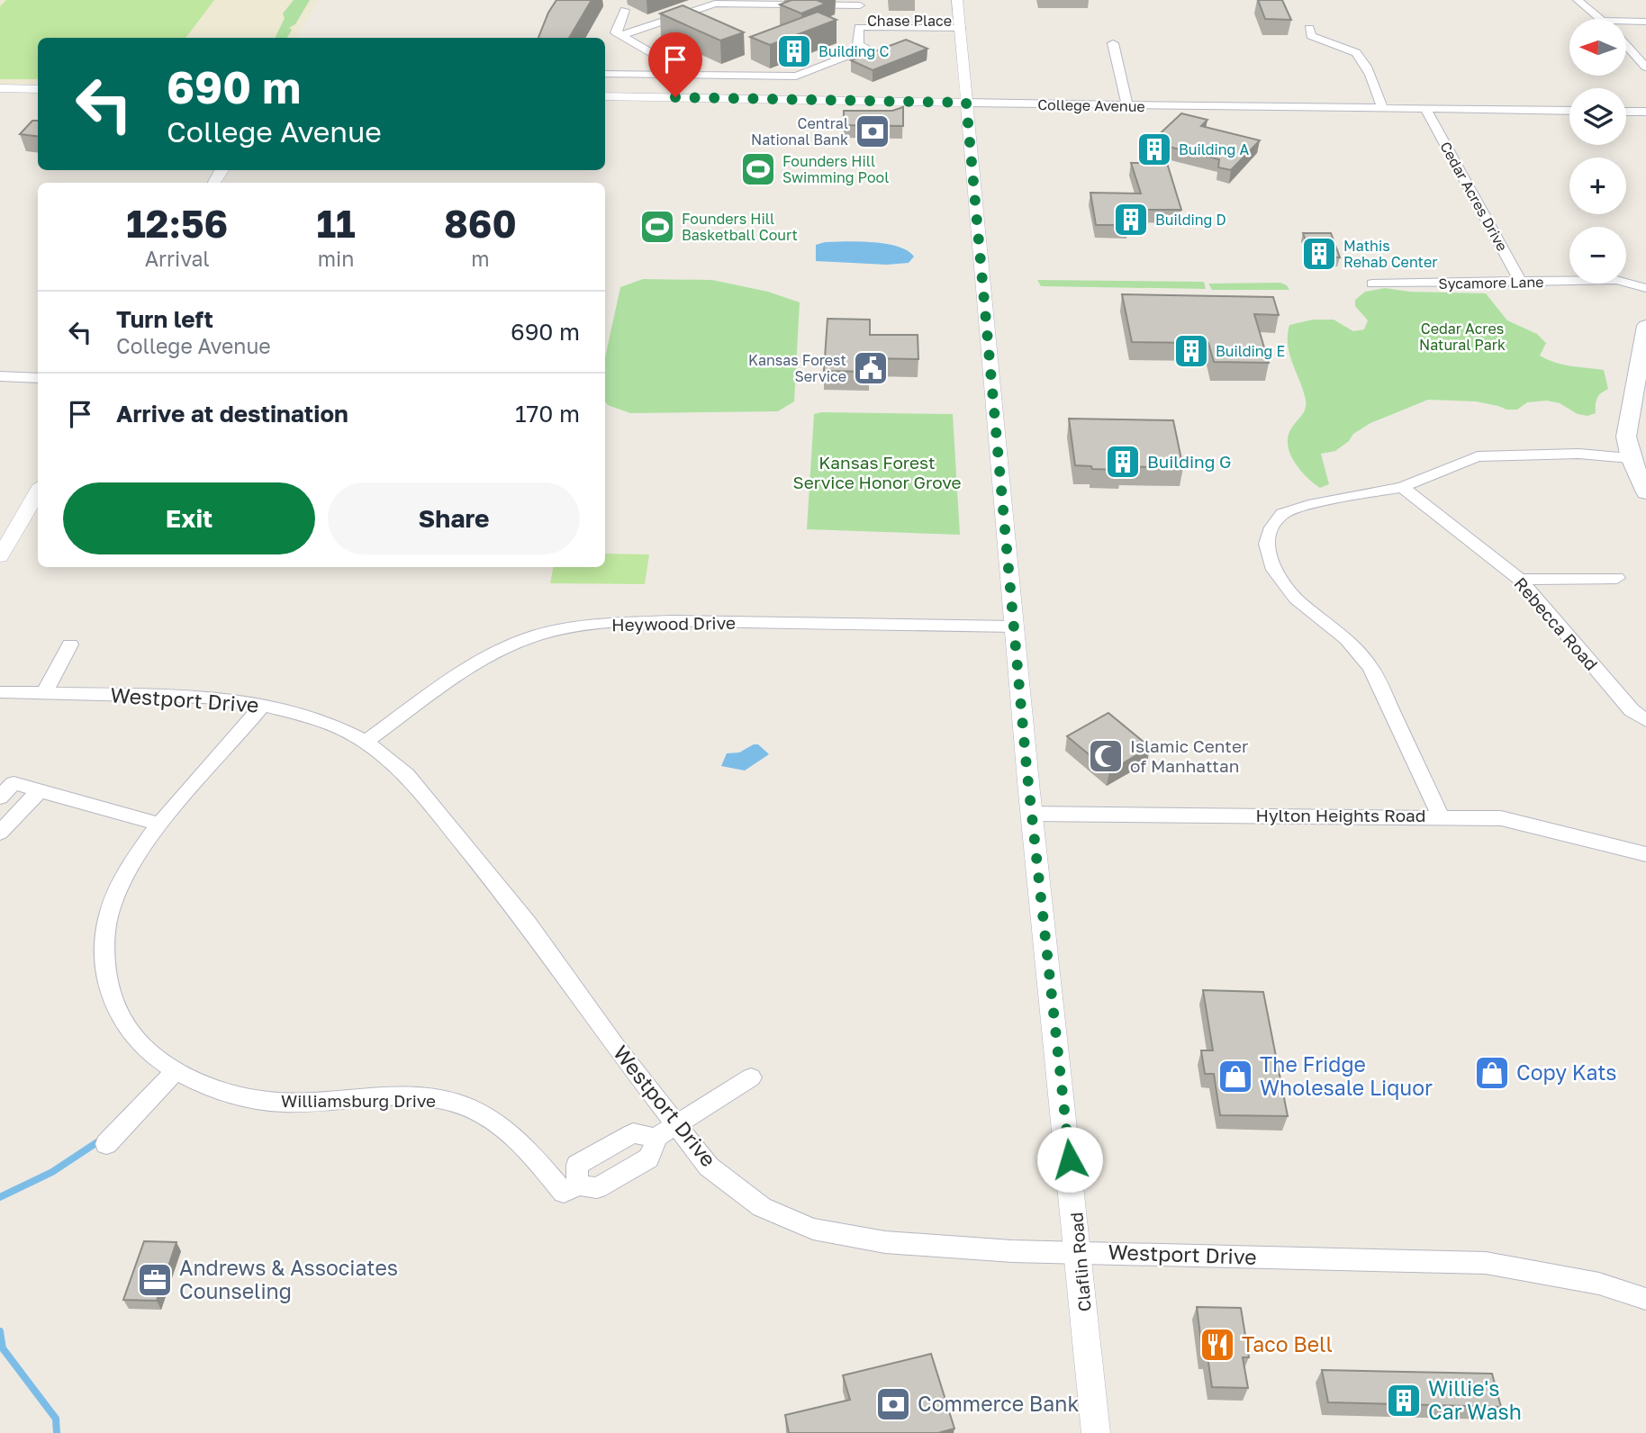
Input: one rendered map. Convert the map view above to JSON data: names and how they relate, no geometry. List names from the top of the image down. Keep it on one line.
{"streets":{"street":["Chase Place","College Avenue","Cedar Acres Drive","Sycamore Lane","Heywood Drive","Rebecca Road","Westport Drive","Hylton Heights Road","Williamsburg Drive","Claflin Road"]},"crossings":[["Chase Place","Claflin Road"],["College Avenue","Cedar Acres Drive"],["College Avenue","Claflin Road"],["Cedar Acres Drive","Sycamore Lane"],["Heywood Drive","Westport Drive"],["Heywood Drive","Claflin Road"],["Westport Drive","Williamsburg Drive"],["Westport Drive","Claflin Road"],["Hylton Heights Road","Claflin Road"]],"parks":["Cedar Acres Natural Park","Kansas Forest Service Honor Grove"],"places":{"building":["Building C","Building A","Building D","Mathis Rehab Center","Building E","Building G","Willie's Car Wash"],"bank":["Central National Bank","Commerce Bank"],"sports":["Founders Hill Swimming Pool","Founders Hill Basketball Court"],"public building":["Kansas Forest Service"],"mosque":["Islamic Center of Manhattan"],"shop":["Copy Kats","The Fridge Wholesale Liquor"],"office":["Andrews & Associates Counseling"],"restaurant":["Taco Bell"]},"north":"left","page":{"map_buttons":["+","−"],"turn":["690 m","College Avenue"],"eta":["12:56","Arrival","11","min","860","m"],"list":[{"name":"Turn left","note":"College Avenue","value":"690 m"},{"name":"Arrive at destination","value":"170 m"}],"buttons":["Exit","Share"]}}
